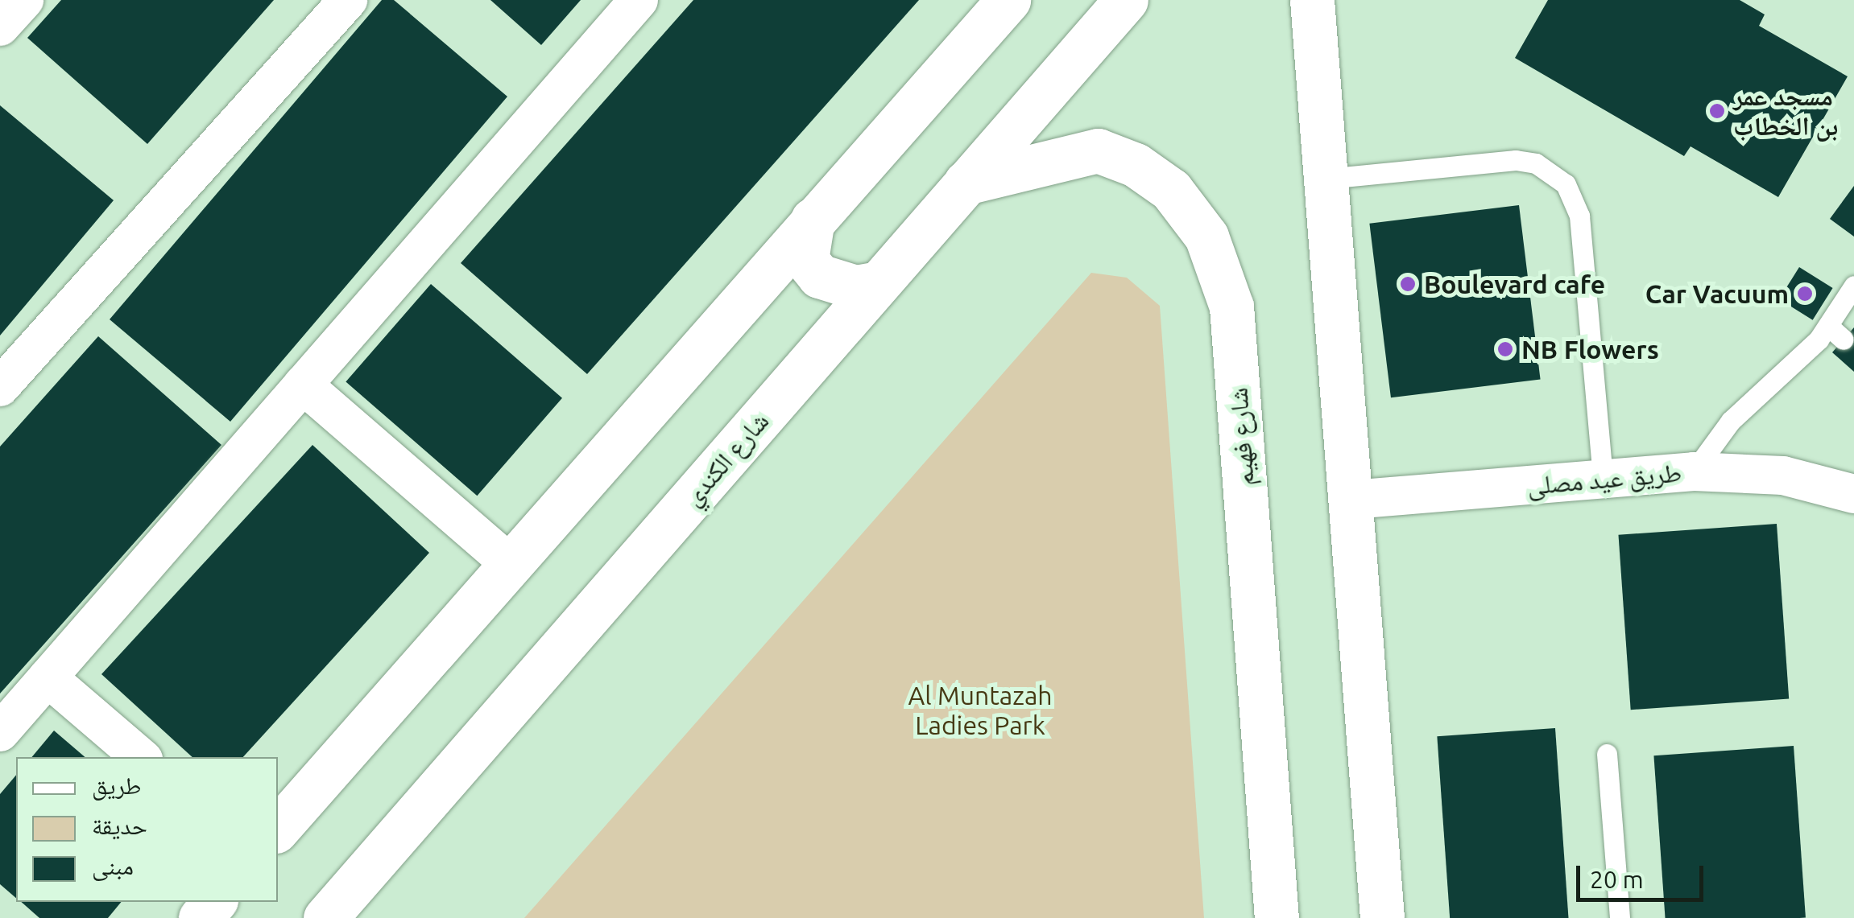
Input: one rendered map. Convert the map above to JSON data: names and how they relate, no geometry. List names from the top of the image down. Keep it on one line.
{"streets":{"street":["شارع فهيم","شارع الكندي","طريق عيد مصلى"]},"crossings":[["شارع فهيم","شارع الكندي"]],"parks":["Al Muntazah Ladies Park"],"places":["مسجد عمر بن الخطاب","Boulevard cafe","Car Vacuum","NB Flowers"],"legend":["طريق","حديقة","مبنى"],"scale_bar":"20 m"}
